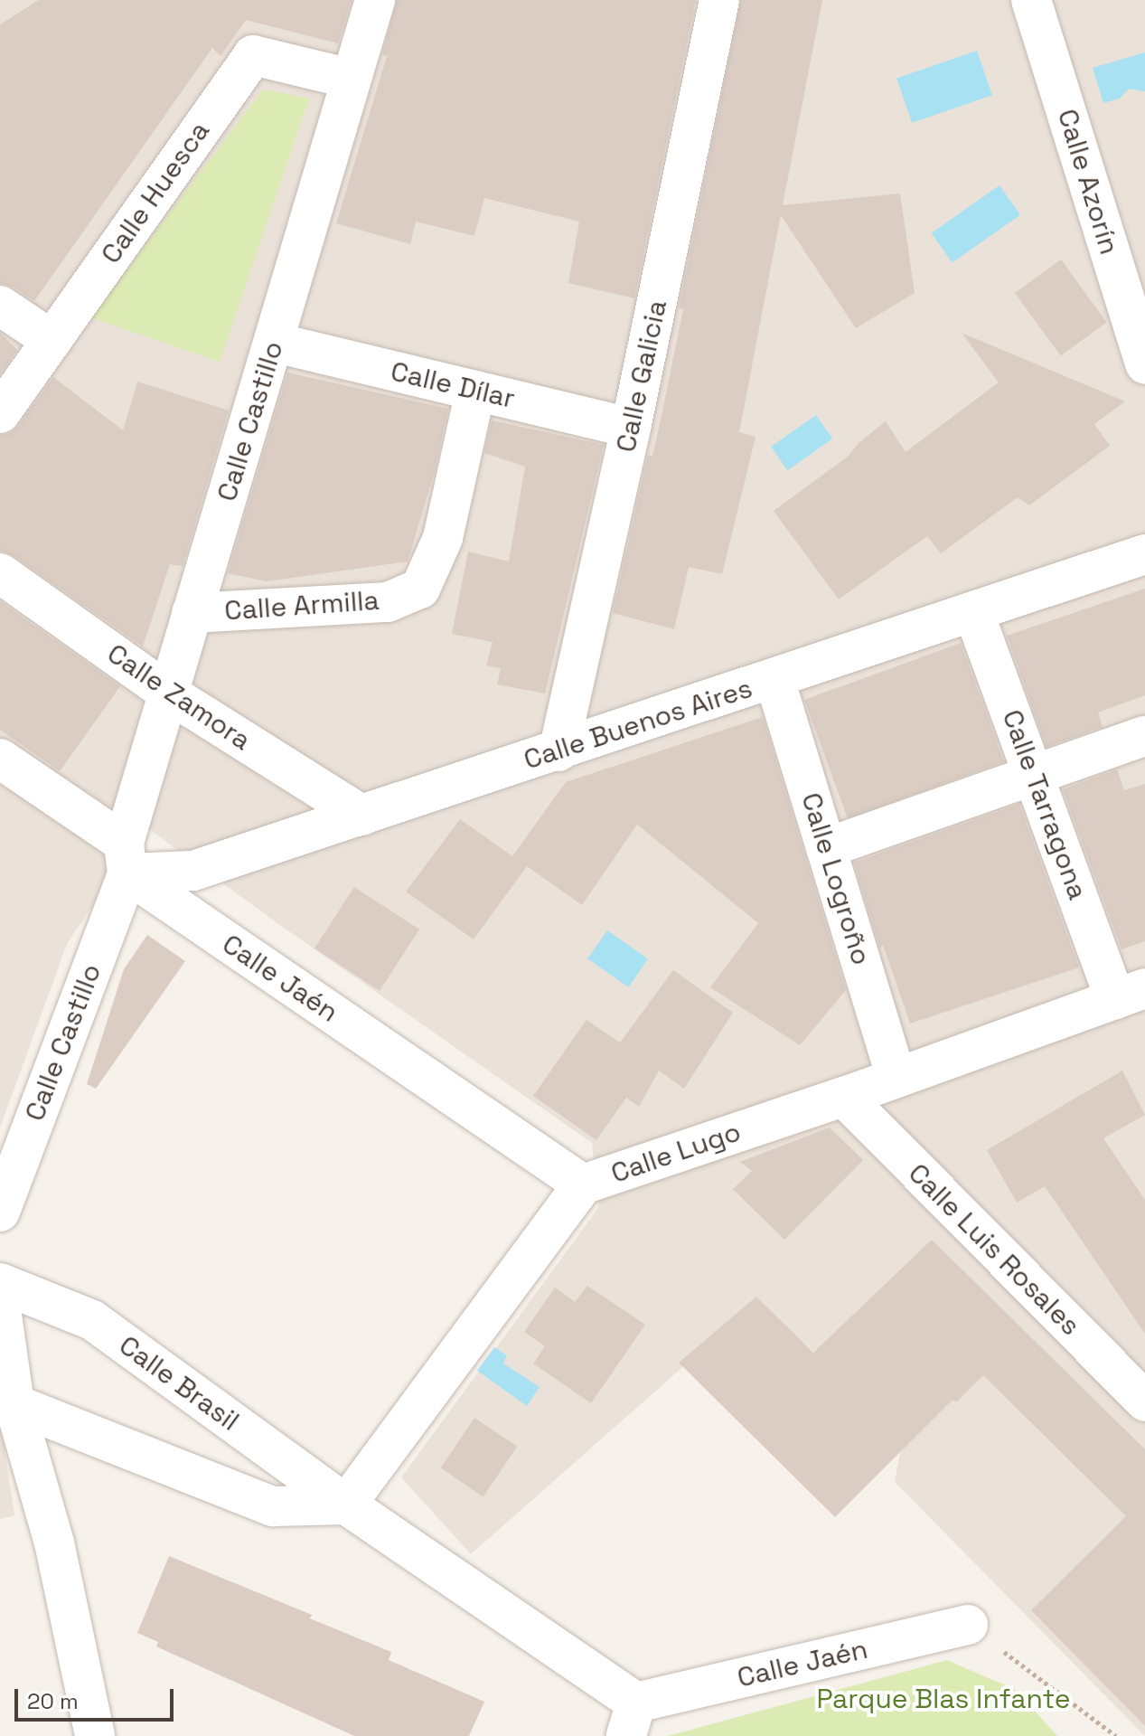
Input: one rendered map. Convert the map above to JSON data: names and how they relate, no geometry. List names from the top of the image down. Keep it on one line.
{"streets":{"street":["Calle Azorín","Calle Huesca","Calle Galicia","Calle Dílar","Calle Castillo","Calle Armilla","Calle Zamora","Calle Buenos Aires","Calle Tarragona","Calle Logroño","Calle Jaén","Calle Lugo","Calle Luis Rosales","Calle Brasil"]},"crossings":[["Calle Huesca","Calle Castillo"],["Calle Galicia","Calle Dílar"],["Calle Galicia","Calle Buenos Aires"],["Calle Dílar","Calle Castillo"],["Calle Dílar","Calle Armilla"],["Calle Castillo","Calle Armilla"],["Calle Castillo","Calle Zamora"],["Calle Castillo","Calle Buenos Aires"],["Calle Castillo","Calle Jaén"],["Calle Zamora","Calle Buenos Aires"],["Calle Buenos Aires","Calle Tarragona"],["Calle Buenos Aires","Calle Logroño"],["Calle Buenos Aires","Calle Jaén"],["Calle Tarragona","Calle Lugo"],["Calle Logroño","Calle Lugo"],["Calle Jaén","Calle Lugo"],["Calle Jaén","Calle Brasil"],["Calle Lugo","Calle Luis Rosales"],["Calle Lugo","Calle Brasil"]],"parks":["Parque Blas Infante"],"scale_bar":"20 m"}
